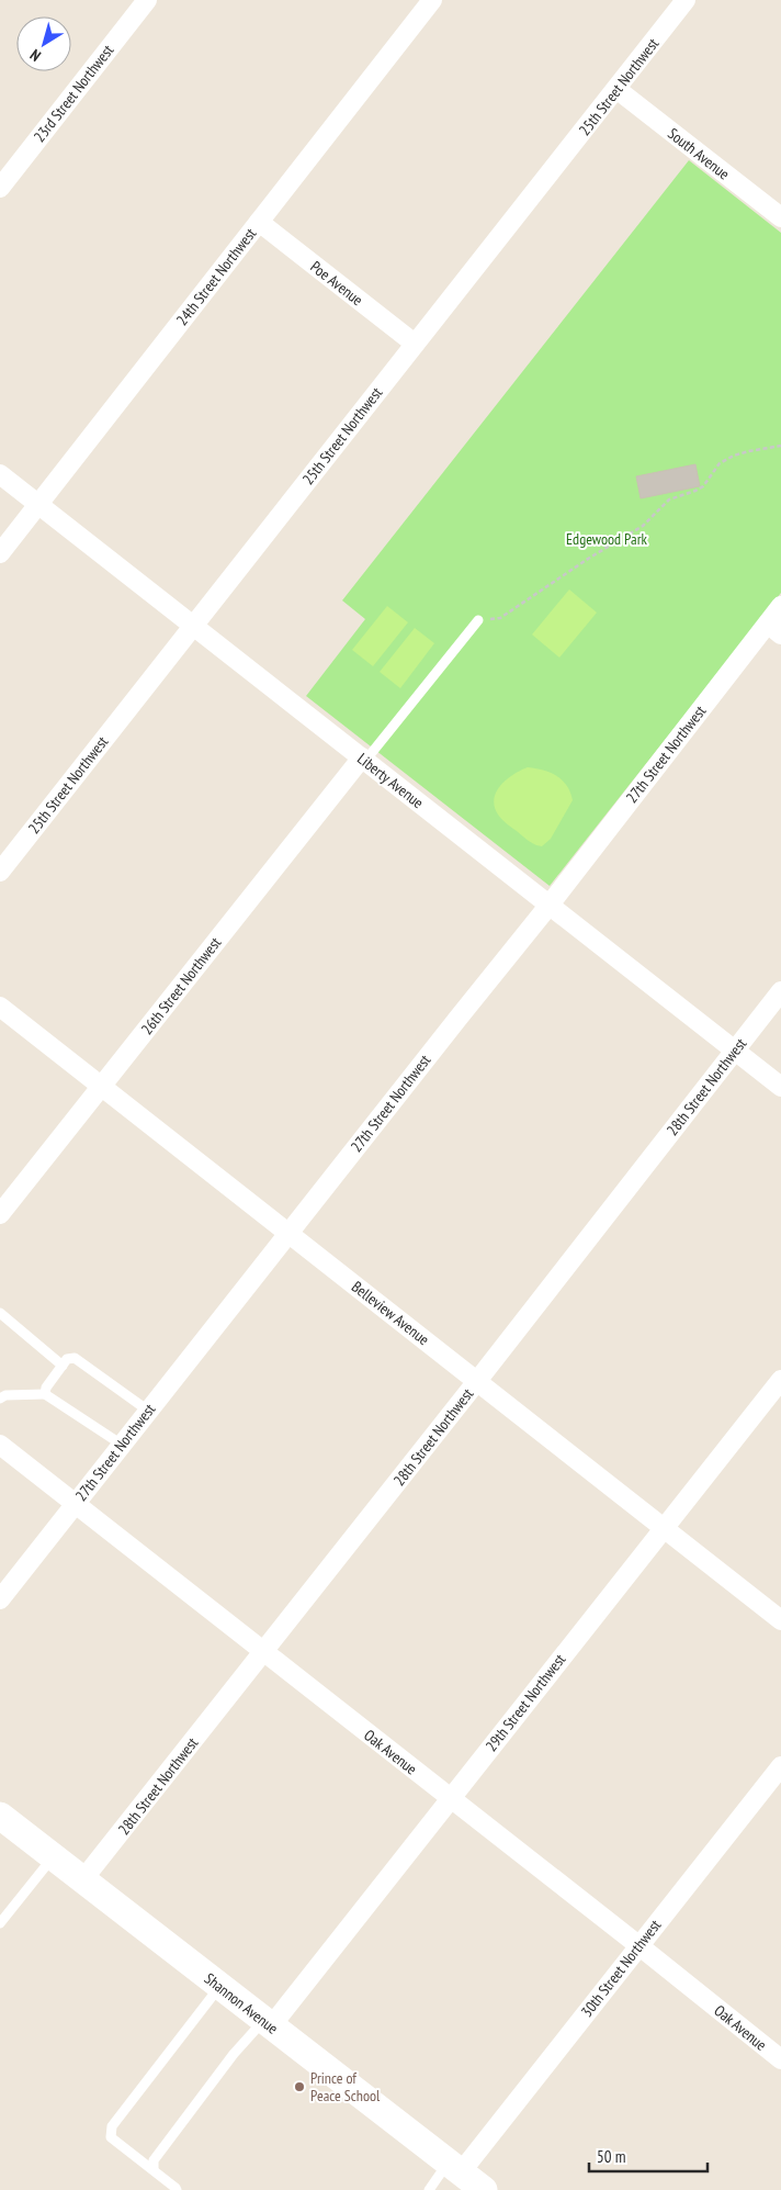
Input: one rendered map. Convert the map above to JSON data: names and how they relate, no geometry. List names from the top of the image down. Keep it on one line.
{"streets":{"street":["25th Street Northwest","23rd Street Northwest","South Avenue","24th Street Northwest","Poe Avenue","27th Street Northwest","Liberty Avenue","26th Street Northwest","28th Street Northwest","Belleview Avenue","29th Street Northwest","Oak Avenue","30th Street Northwest","Shannon Avenue"]},"crossings":[["25th Street Northwest","South Avenue"],["25th Street Northwest","Poe Avenue"],["25th Street Northwest","Liberty Avenue"],["24th Street Northwest","Poe Avenue"],["24th Street Northwest","Liberty Avenue"],["27th Street Northwest","Liberty Avenue"],["27th Street Northwest","Belleview Avenue"],["27th Street Northwest","Oak Avenue"],["Liberty Avenue","26th Street Northwest"],["Liberty Avenue","28th Street Northwest"],["26th Street Northwest","Belleview Avenue"],["28th Street Northwest","Belleview Avenue"],["28th Street Northwest","Oak Avenue"],["28th Street Northwest","Shannon Avenue"],["Belleview Avenue","29th Street Northwest"],["29th Street Northwest","Oak Avenue"],["29th Street Northwest","Shannon Avenue"],["Oak Avenue","30th Street Northwest"],["30th Street Northwest","Shannon Avenue"]],"parks":["Edgewood Park"],"places":["Prince of Peace School"],"scale_bar":"50 m","north":"bottom left"}
